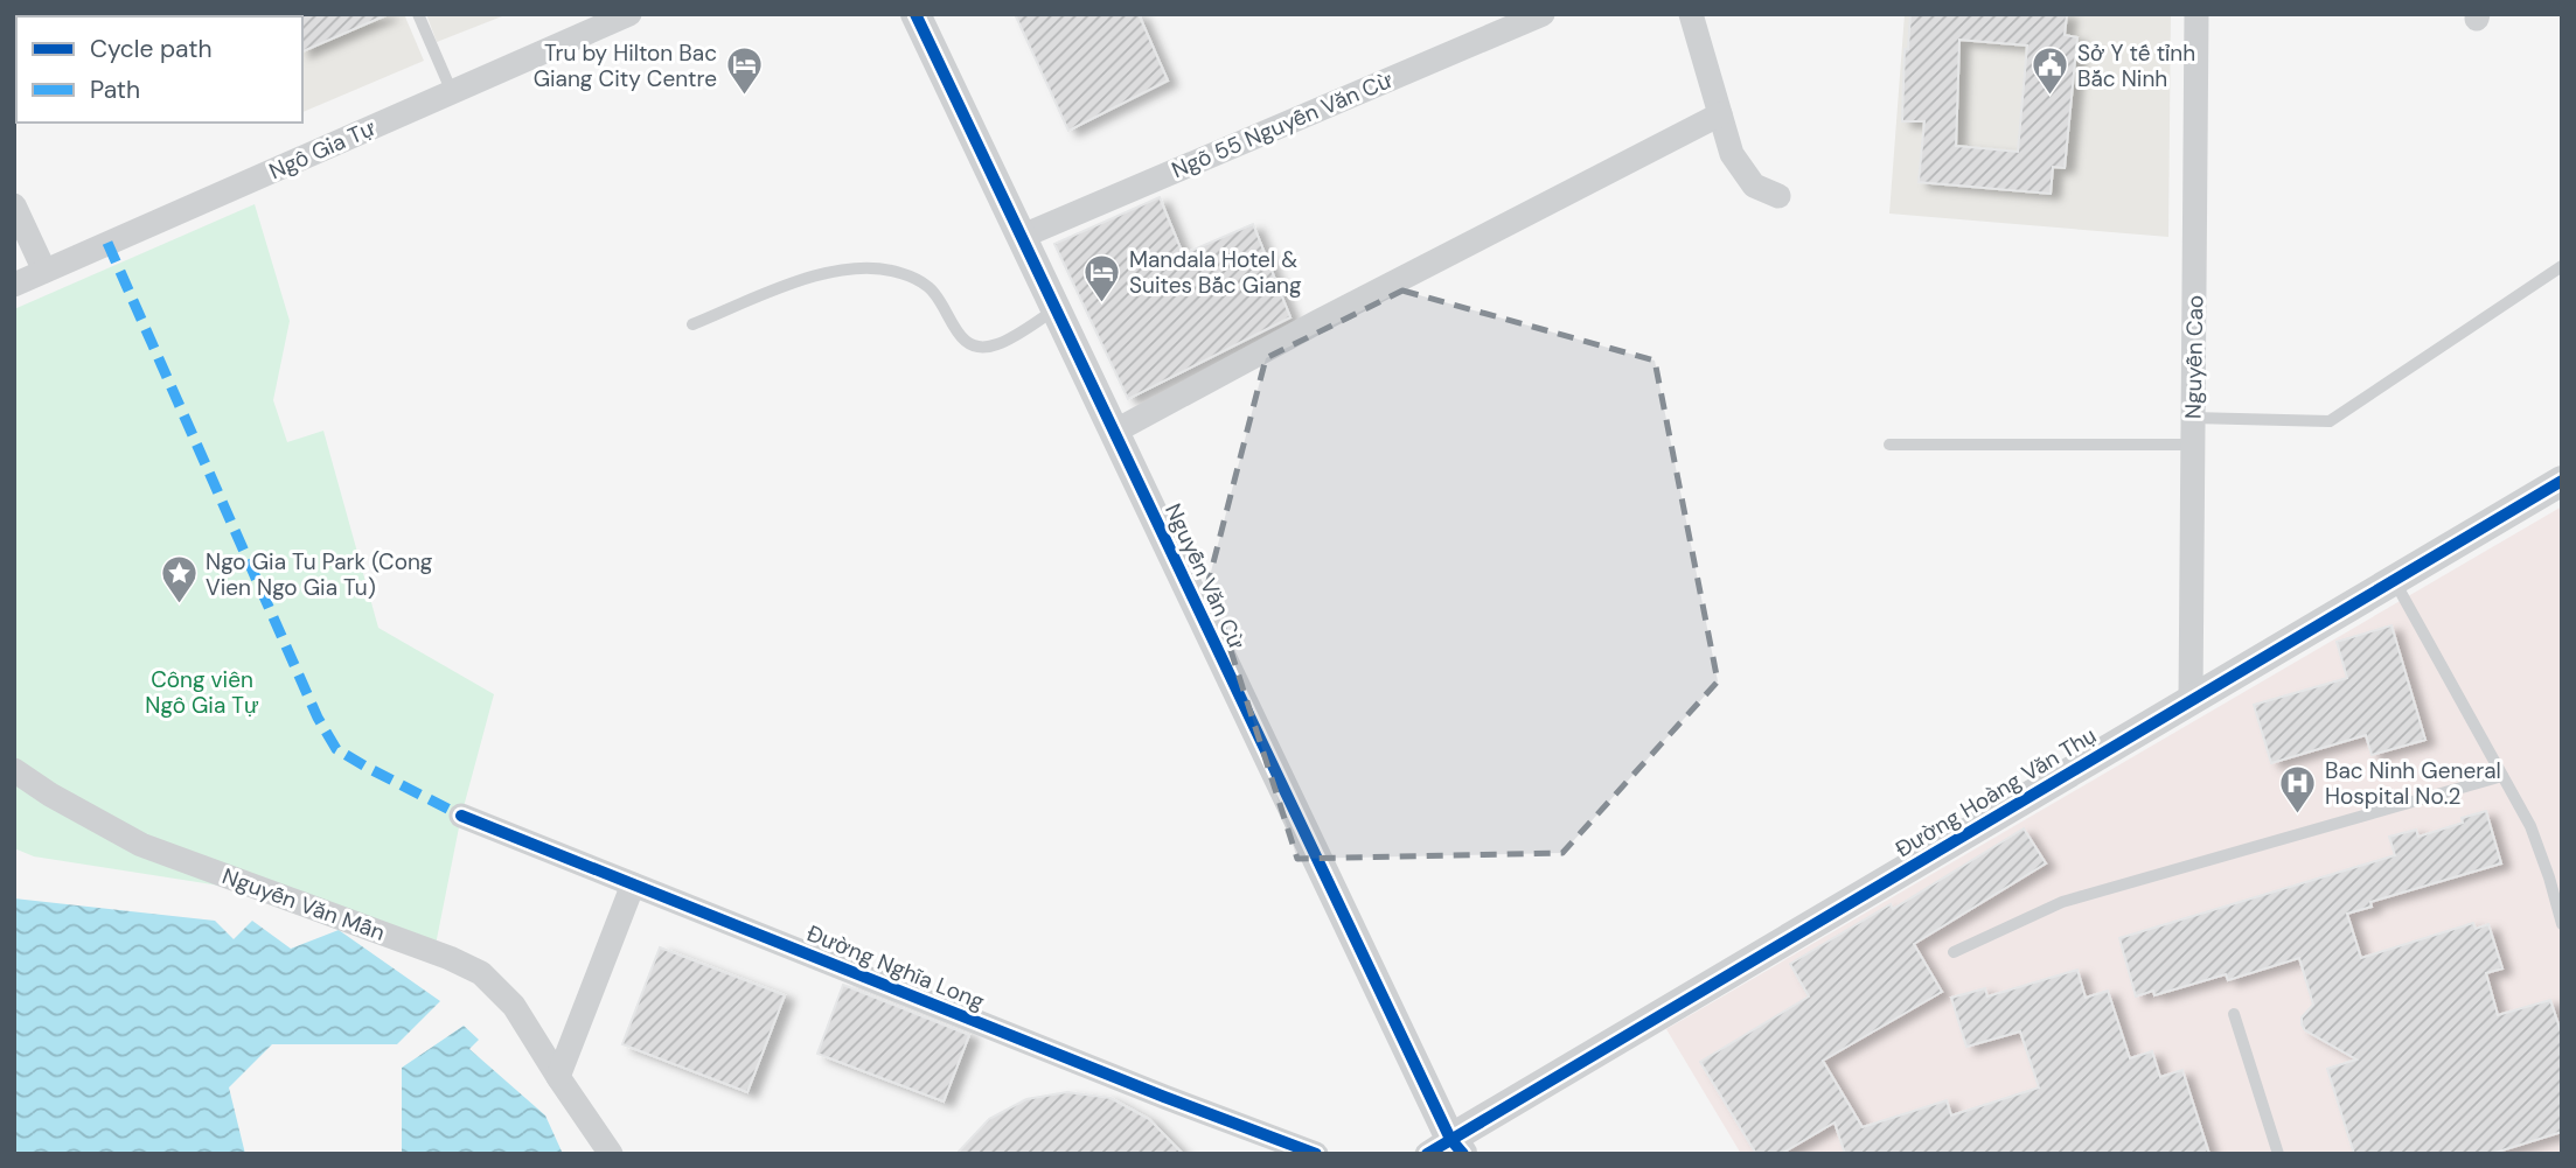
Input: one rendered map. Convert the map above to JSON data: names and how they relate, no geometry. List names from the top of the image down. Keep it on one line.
{"streets":{"street":["Ngõ 55 Nguyễn Văn Cừ","Ngô Gia Tự","Nguyễn Cao","Nguyễn Văn Cừ","Đường Hoàng Văn Thụ","Nguyễn Văn Mẫn","Đường Nghĩa Long"]},"crossings":[["Ngõ 55 Nguyễn Văn Cừ","Nguyễn Văn Cừ"],["Nguyễn Cao","Đường Hoàng Văn Thụ"],["Nguyễn Văn Cừ","Đường Hoàng Văn Thụ"]],"parks":["Công viên Ngô Gia Tự"],"places":{"hotel":["Tru by Hilton Bac Giang City Centre","Mandala Hotel & Suites Bắc Giang"],"public building":["Sở Y tế tỉnh Bắc Ninh"],"place":["Ngo Gia Tu Park (Cong Vien Ngo Gia Tu)"],"hospital":["Bac Ninh General Hospital No.2"]},"legend":["Cycle path","Path"]}
